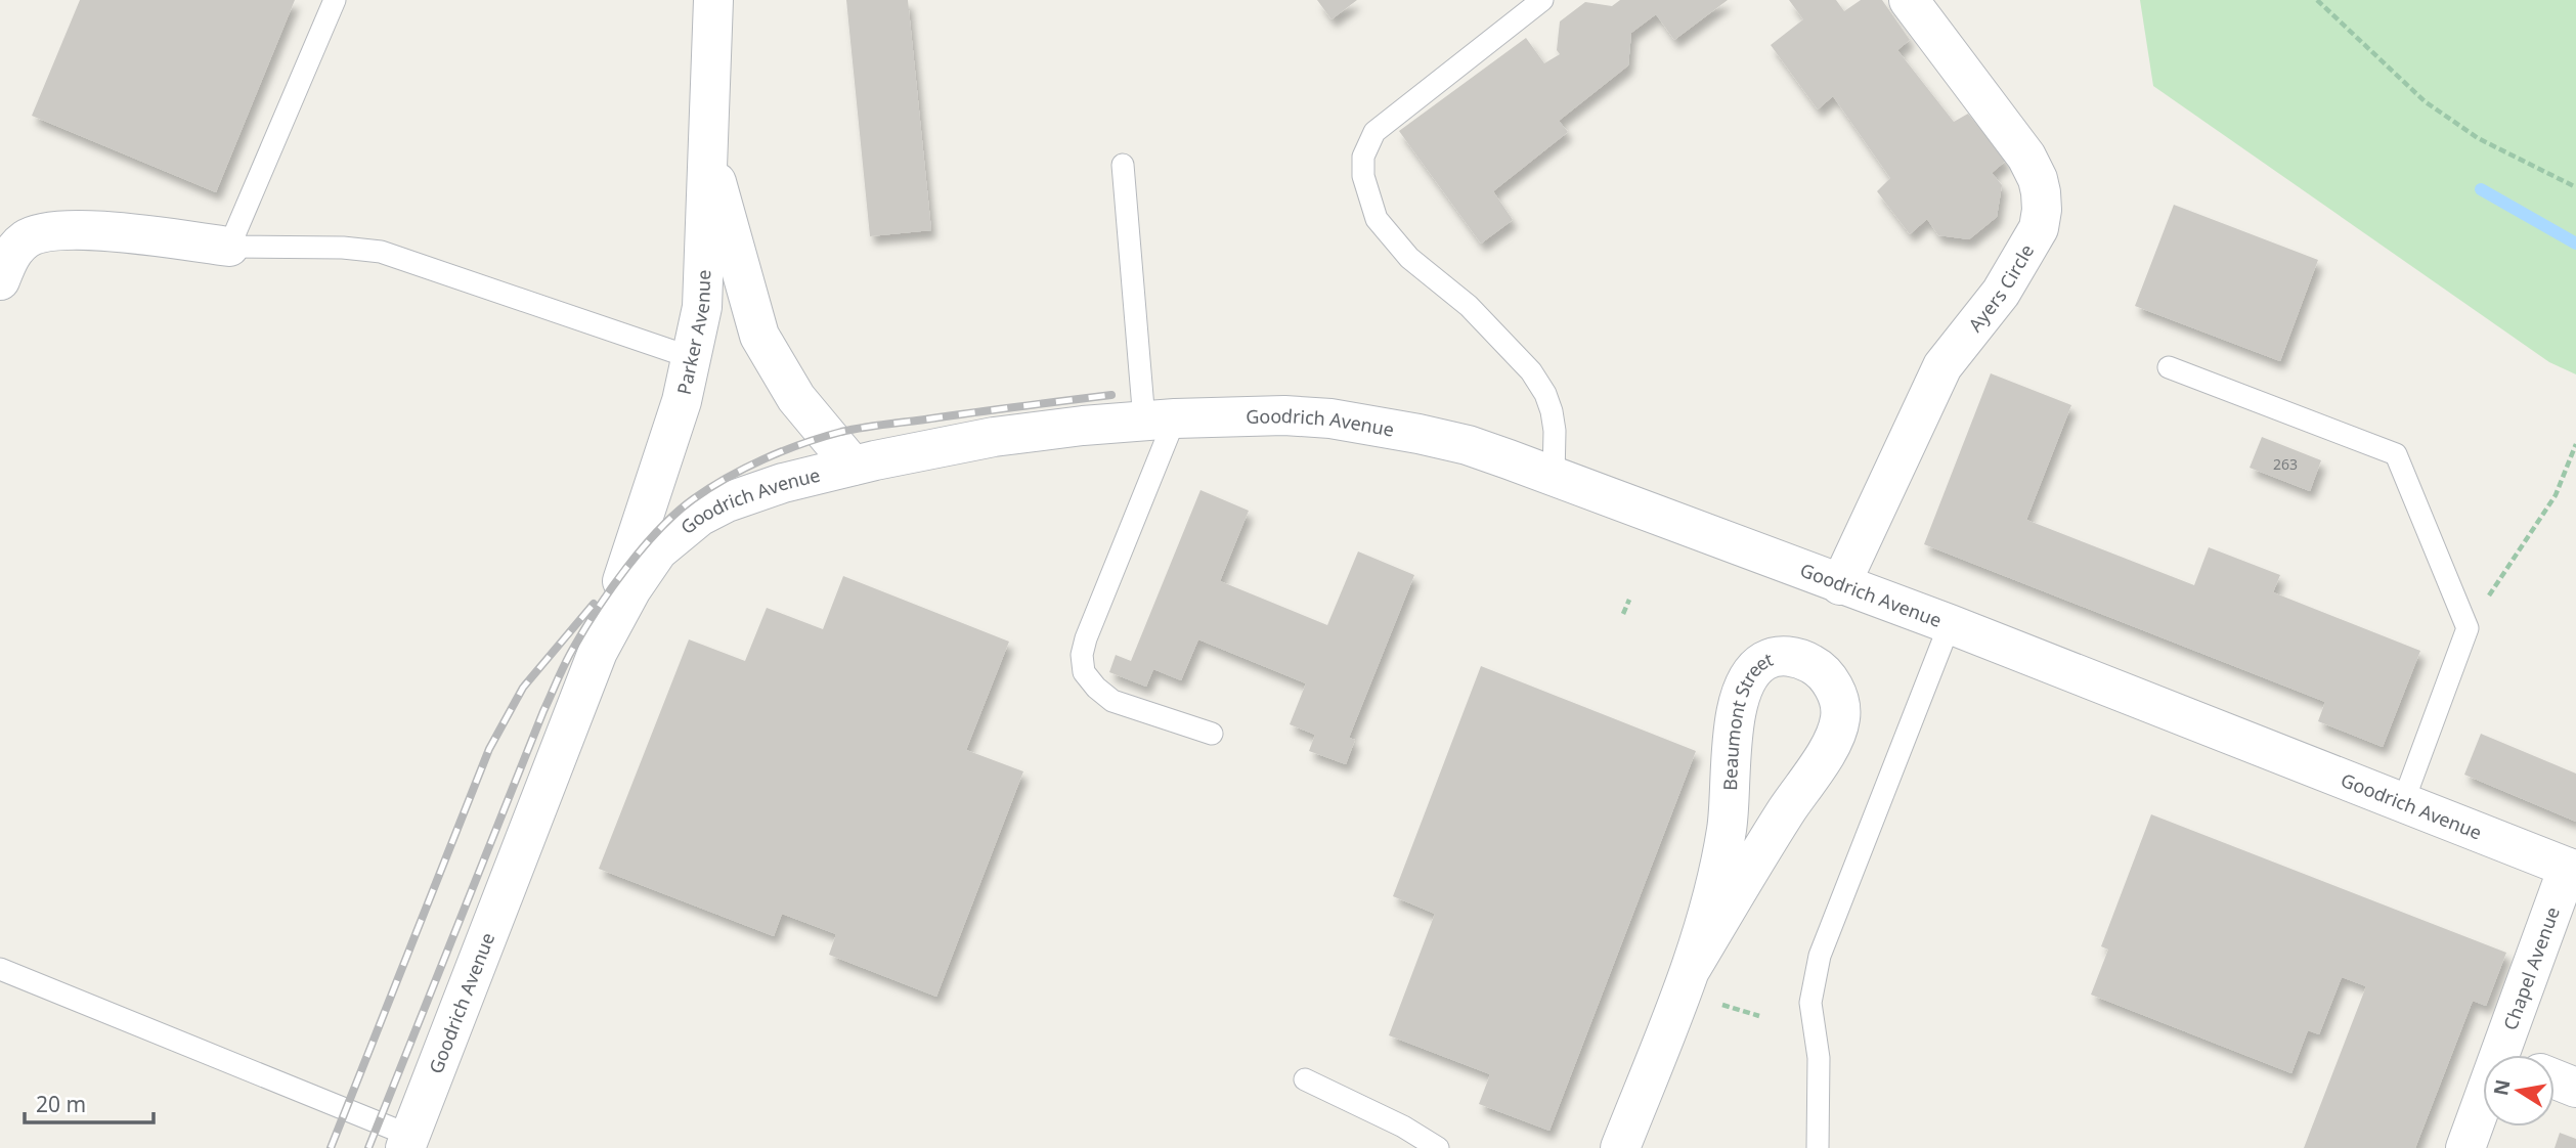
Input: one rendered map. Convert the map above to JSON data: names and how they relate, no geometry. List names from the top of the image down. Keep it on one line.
{"streets":{"street":["Ayers Circle","Parker Avenue","Goodrich Avenue","Beaumont Street","Chapel Avenue"]},"crossings":[["Ayers Circle","Goodrich Avenue"],["Parker Avenue","Goodrich Avenue"],["Goodrich Avenue","Chapel Avenue"]],"house_numbers":["263"],"scale_bar":"20 m","north":"left"}
